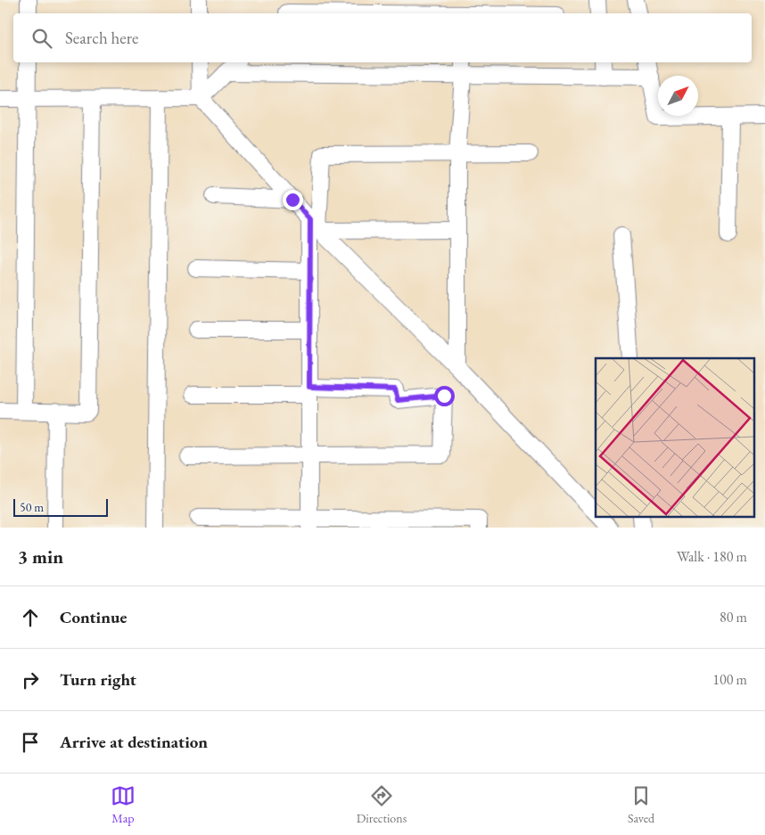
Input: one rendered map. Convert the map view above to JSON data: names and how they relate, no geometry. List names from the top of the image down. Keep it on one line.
{"scale_bar":"50 m","north":"top right","page":{"search":"Search here","scale":"50 m","heading":["3 min","Walk · 180 m"],"list":[["Continue","80 m"],["Turn right","100 m"],"Arrive at destination"],"nav":["Map","Directions","Saved"]}}
